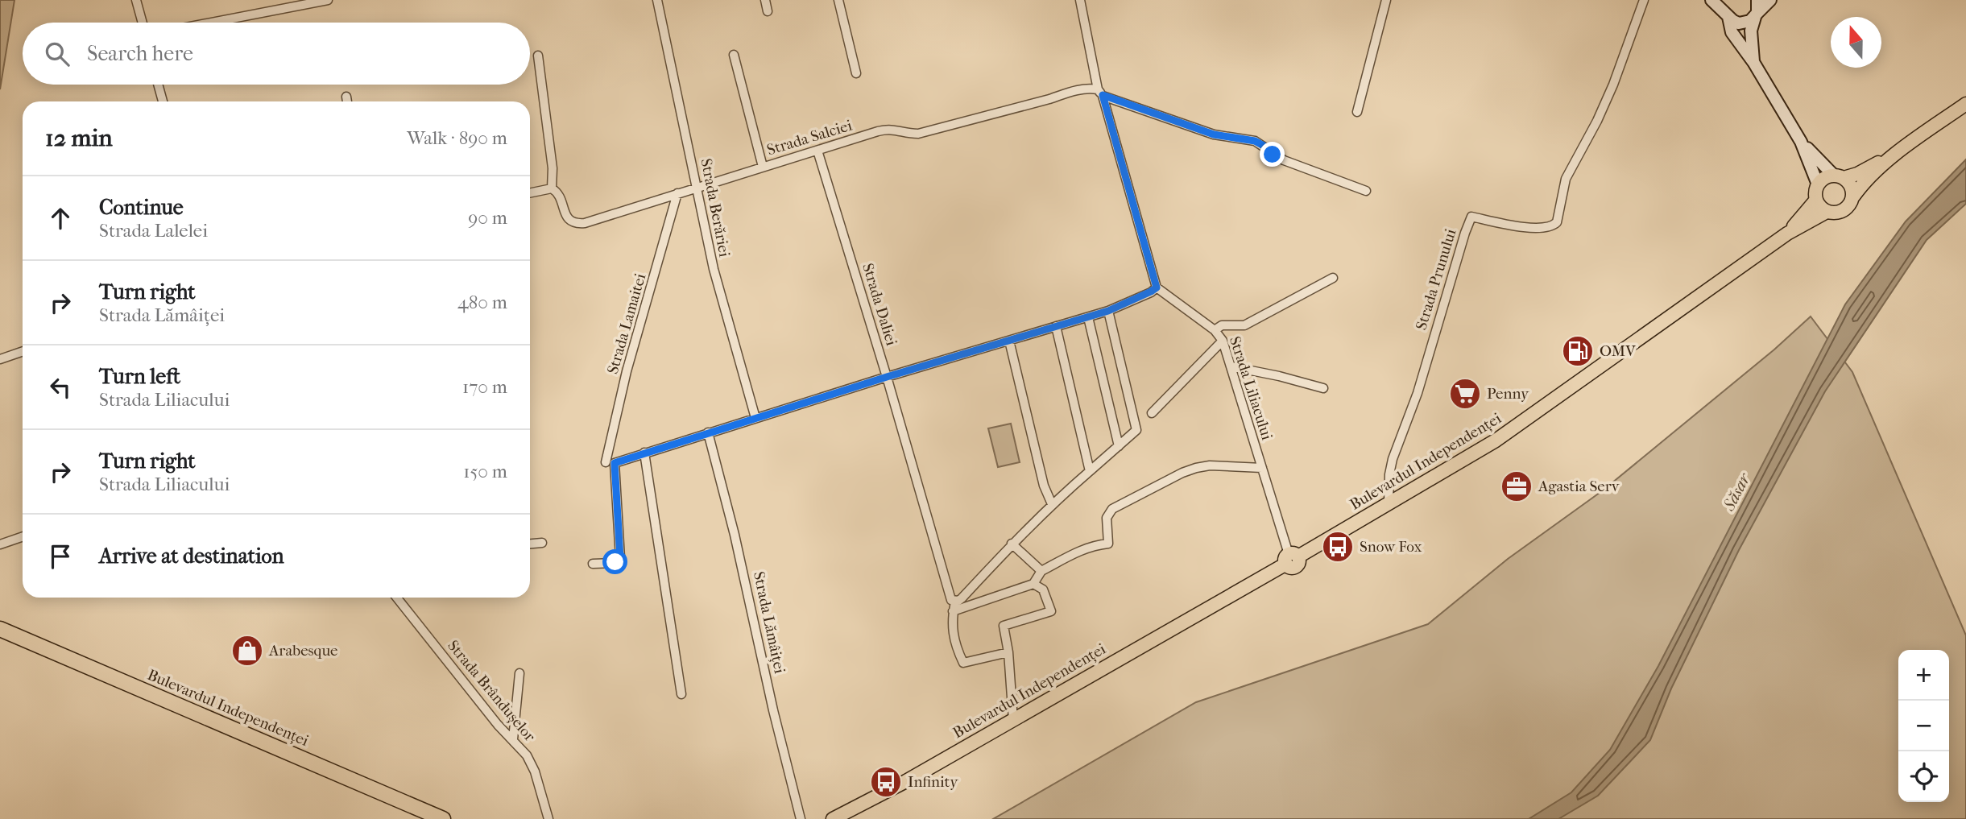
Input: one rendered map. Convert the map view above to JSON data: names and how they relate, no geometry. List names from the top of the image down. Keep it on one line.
{"streets":{"highway":["Bulevardul Independenței"],"street":["Strada Salciei","Strada Berăriei","Strada Prunului","Strada Daliei","Strada Lamaitei","Strada Liliacului","Strada Lămâiței","Strada Brândușelor"]},"crossings":[["Strada Salciei","Strada Berăriei"],["Strada Salciei","Strada Daliei"],["Strada Salciei","Strada Lamaitei"],["Strada Prunului","Bulevardul Independenței"],["Strada Liliacului","Bulevardul Independenței"]],"water":["Săsar"],"places":{"fuel station":["OMV"],"supermarket":["Penny"],"office":["Agastia Serv"],"bus stop":["Snow Fox","Infinity"],"shop":["Arabesque"]},"north":"top","page":{"search":"Search here","heading":["12 min","Walk · 890 m"],"list":[["Continue","Strada Lalelei","90 m"],["Turn right","Strada Lămâiței","480 m"],["Turn left","Strada Liliacului","170 m"],["Turn right","Strada Liliacului","150 m"],"Arrive at destination"],"map_buttons":["+","−"]}}
